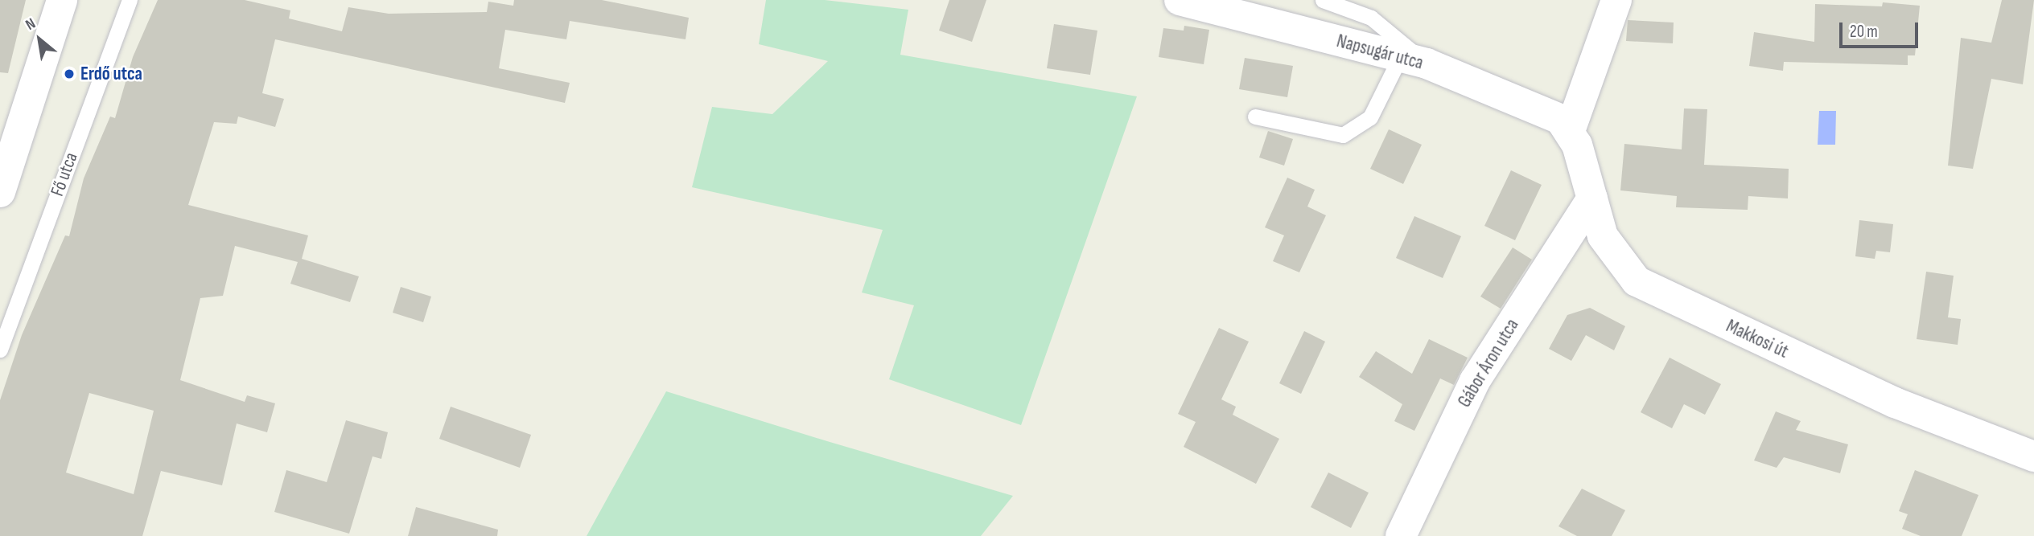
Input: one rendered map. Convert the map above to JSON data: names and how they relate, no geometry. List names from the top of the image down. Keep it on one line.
{"streets":{"street":["Napsugár utca","Makkosi út","Gábor Áron utca"],"lane":["Fő utca"]},"crossings":[["Napsugár utca","Makkosi út"],["Makkosi út","Gábor Áron utca"]],"places":["Erdő utca"],"scale_bar":"20 m","north":"top left"}
